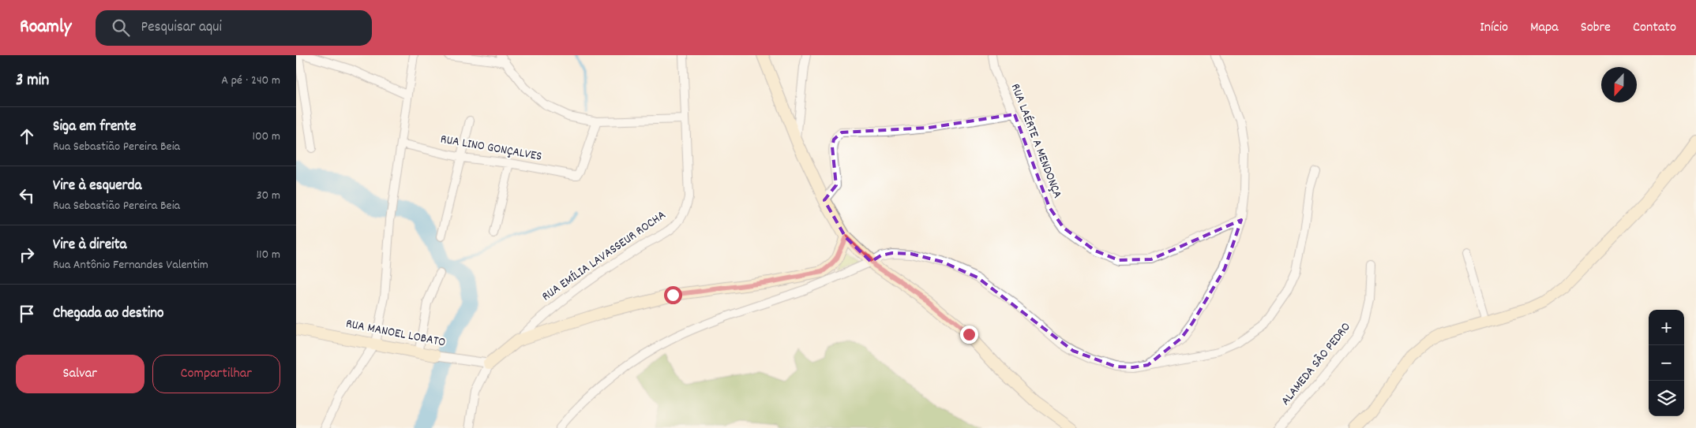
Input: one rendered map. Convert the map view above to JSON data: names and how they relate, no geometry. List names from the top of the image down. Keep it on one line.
{"streets":{"street":["RUA LAÉRTE A MENDONÇA","RUA LINO GONÇALVES","RUA EMÍLIA LAVASSEUR ROCHA","RUA MANOEL LOBATO","ALAMEDA SÃO PEDRO"]},"crossings":[["RUA EMÍLIA LAVASSEUR ROCHA","RUA MANOEL LOBATO"]],"north":"bottom","page":{"header":"Roamly","search":"Pesquisar aqui","nav":["Início","Mapa","Sobre","Contato"],"heading":["3 min","A pé · 240 m"],"list":[["Siga em frente","Rua Sebastião Pereira Beia","100 m"],["Vire à esquerda","Rua Sebastião Pereira Beia","30 m"],["Vire à direita","Rua Antônio Fernandes Valentim","110 m"],"Chegada ao destino"],"map_buttons":["+","−"],"buttons":["Salvar","Compartilhar"]}}
